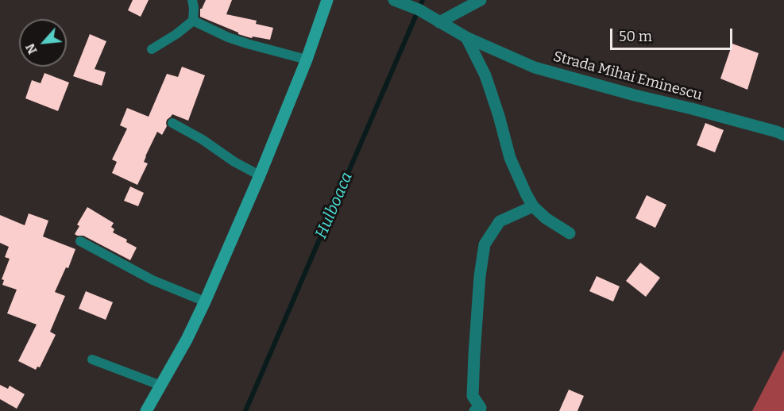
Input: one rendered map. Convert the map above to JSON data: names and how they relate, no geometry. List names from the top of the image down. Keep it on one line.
{"streets":{"street":["Strada Mihai Eminescu"]},"water":["Hulboaca"],"scale_bar":"50 m","north":"bottom left"}
